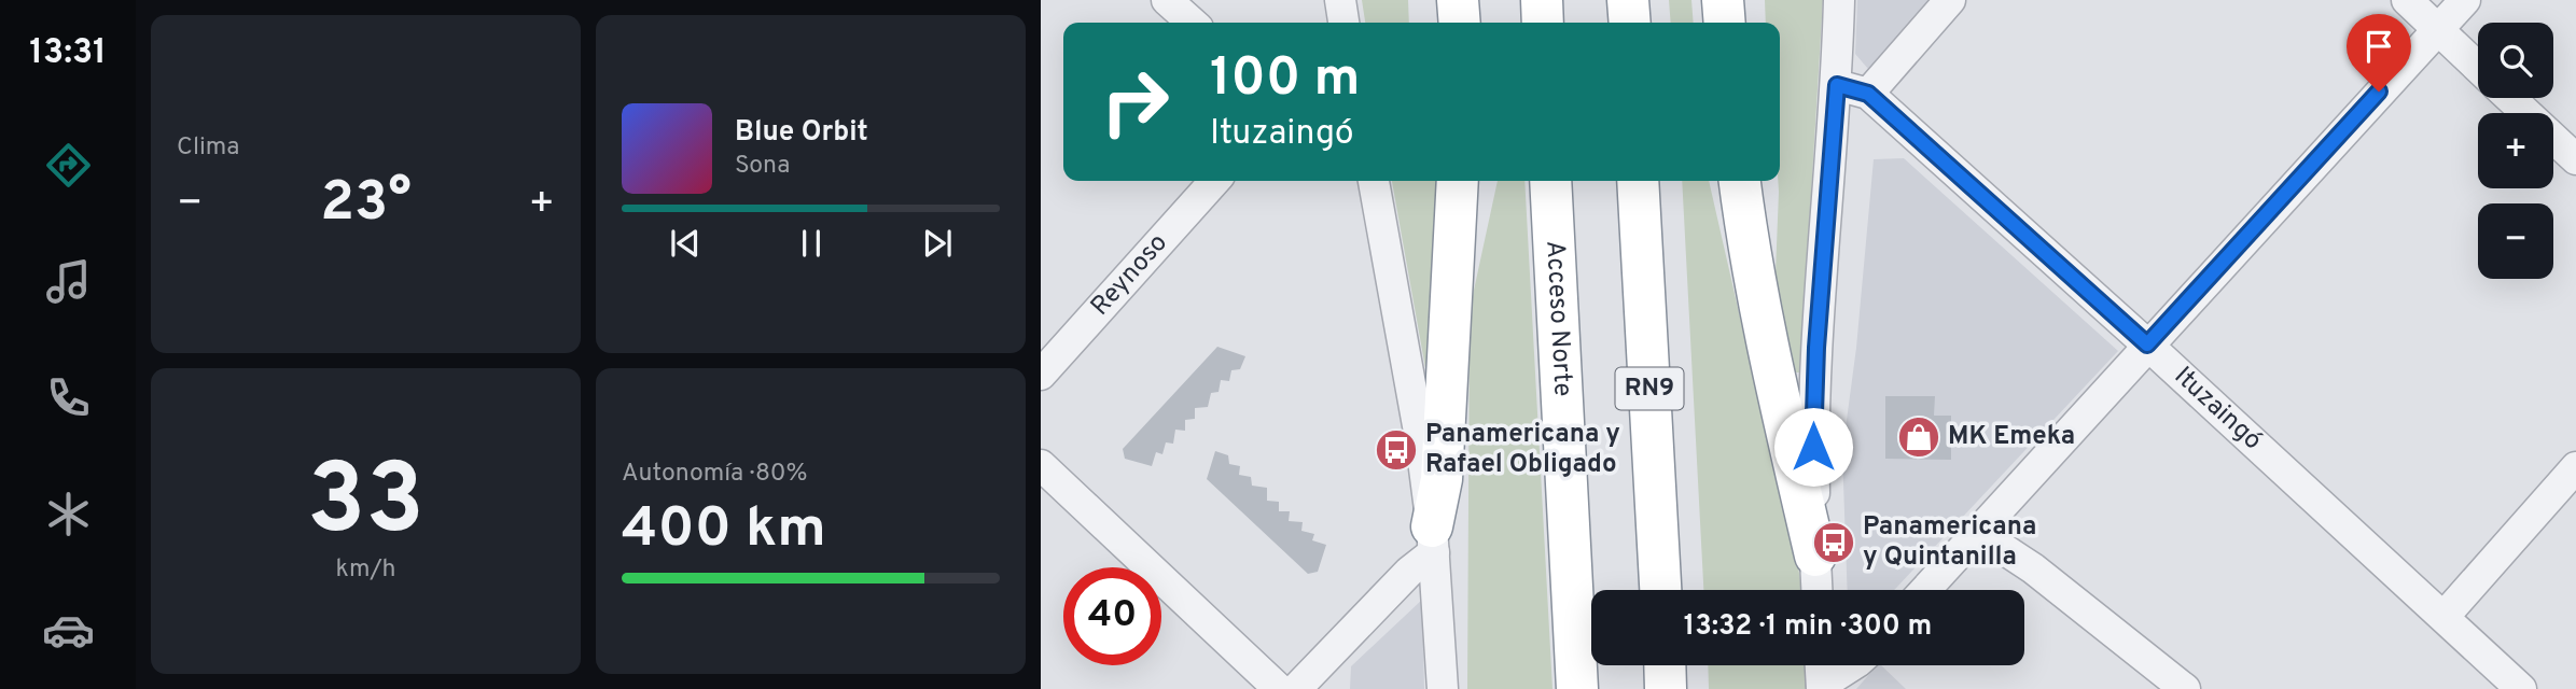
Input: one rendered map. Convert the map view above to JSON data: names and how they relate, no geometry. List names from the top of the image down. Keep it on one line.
{"streets":{"highway":["Acceso Norte","RN9"],"street":["Reynoso","Ituzaingó"]},"places":{"shop":["MK Emeka"],"bus stop":["Panamericana y Rafael Obligado","Panamericana y Quintanilla"]},"page":{"tabs":"13:31","tile":["Clima",["33","km/h"],["Autonomía · 80%","400 km"]],"map_buttons":["+","−"],"turn":["100 m","Ituzaingó"],"song":["Blue Orbit","Sona"],"heat":["−","23°","+"],"limit":"40","trip":"13:32 · 1 min · 300 m"}}
